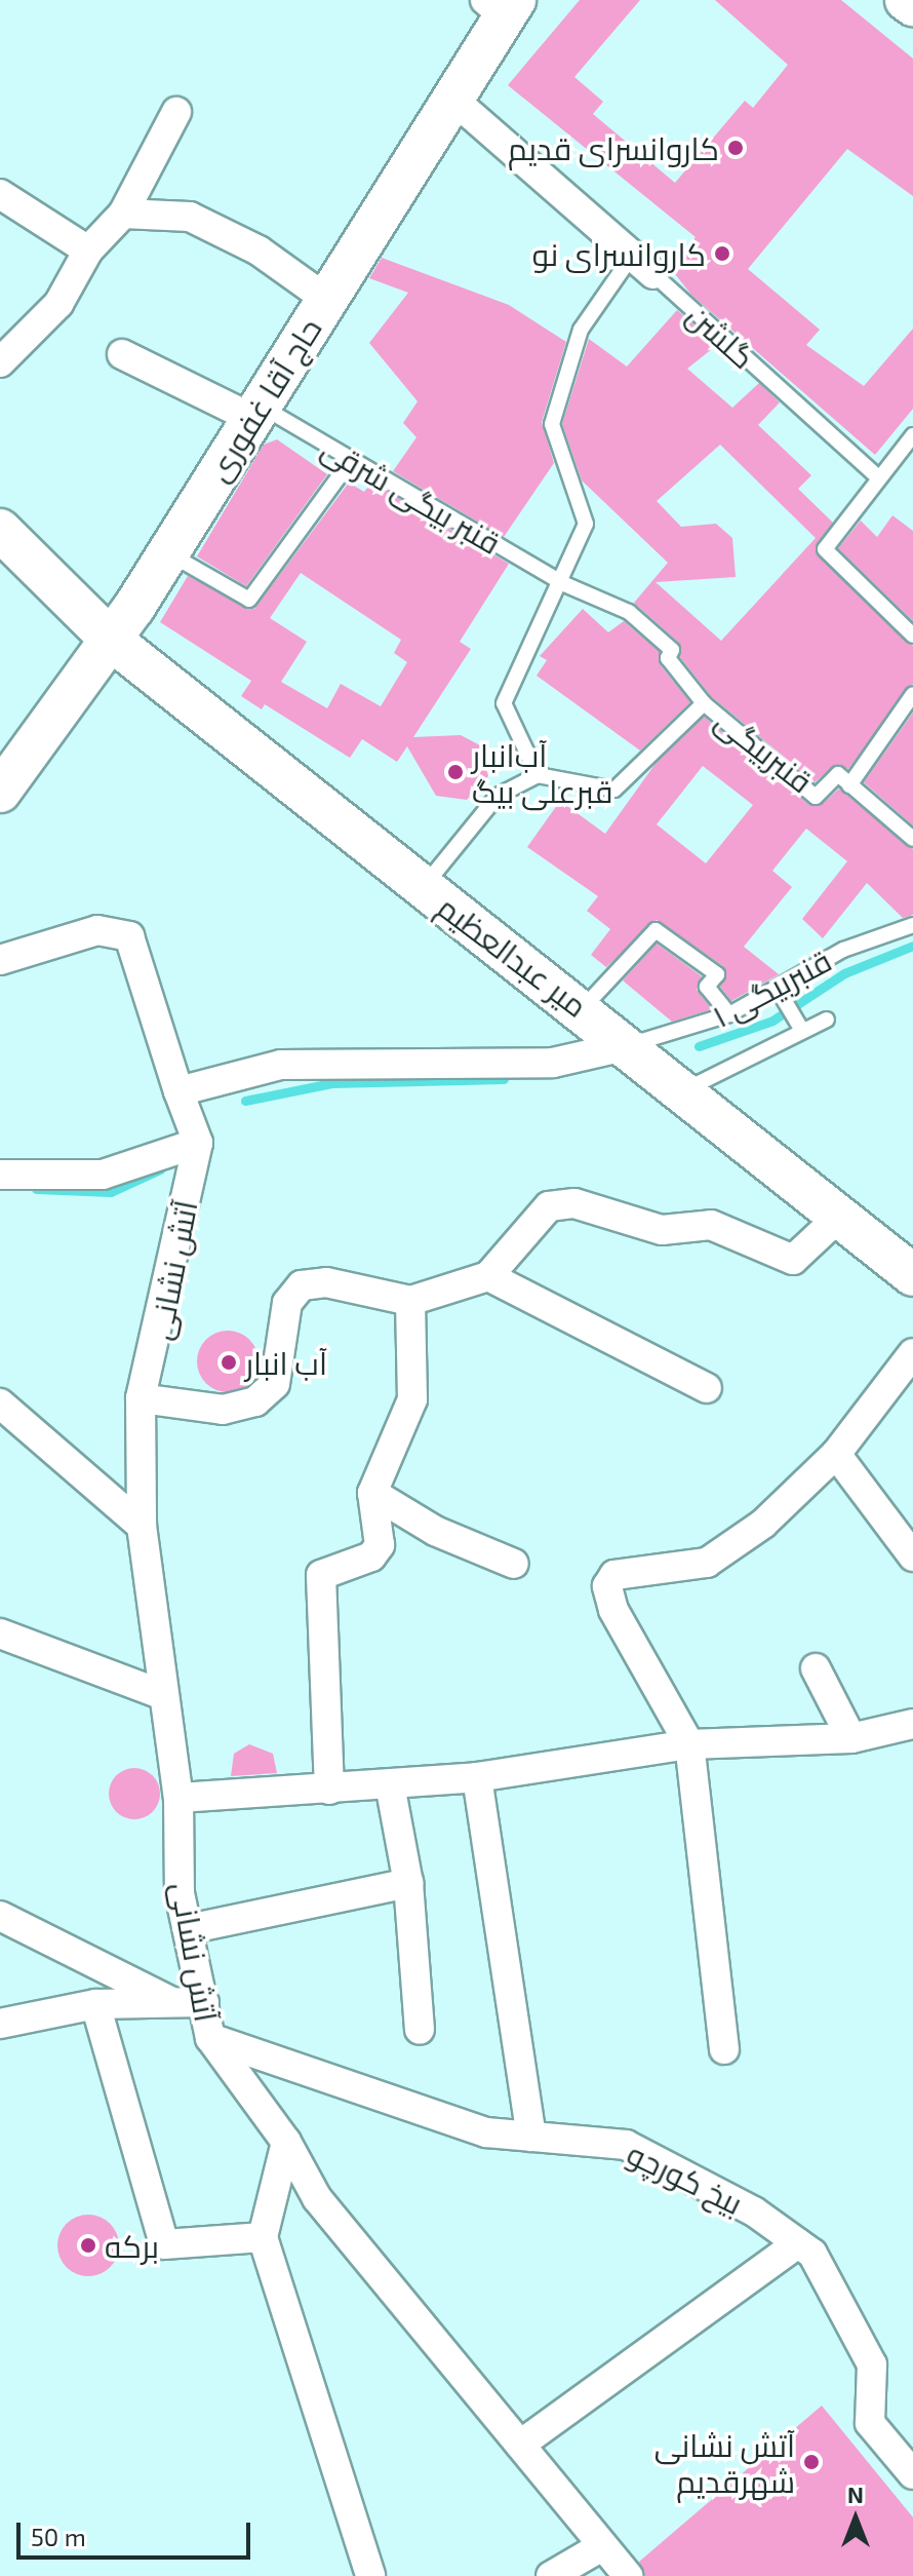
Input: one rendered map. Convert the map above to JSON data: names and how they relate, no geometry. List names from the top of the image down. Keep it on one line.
{"streets":{"main road":["حاج آقا غفوری","میر عبدالعظیم"],"street":["گلشن","آتش نشانی","بیخ کورچو"],"lane":["قنبر بیگی شرقی","قنبربیگی","قنبربیگی ۱"]},"crossings":[["گلشن","حاج آقا غفوری"],["حاج آقا غفوری","قنبر بیگی شرقی"],["حاج آقا غفوری","میر عبدالعظیم"],["قنبر بیگی شرقی","قنبربیگی"],["میر عبدالعظیم","قنبربیگی ۱"],["آتش نشانی","بیخ کورچو"]],"places":["کاروانسرای قدیم","کاروانسرای نو","آب‌انبار قبرعلی بیگ","آب انبار","برکه","آتش نشانی شهرقدیم"],"scale_bar":"50 m","north":"top"}
